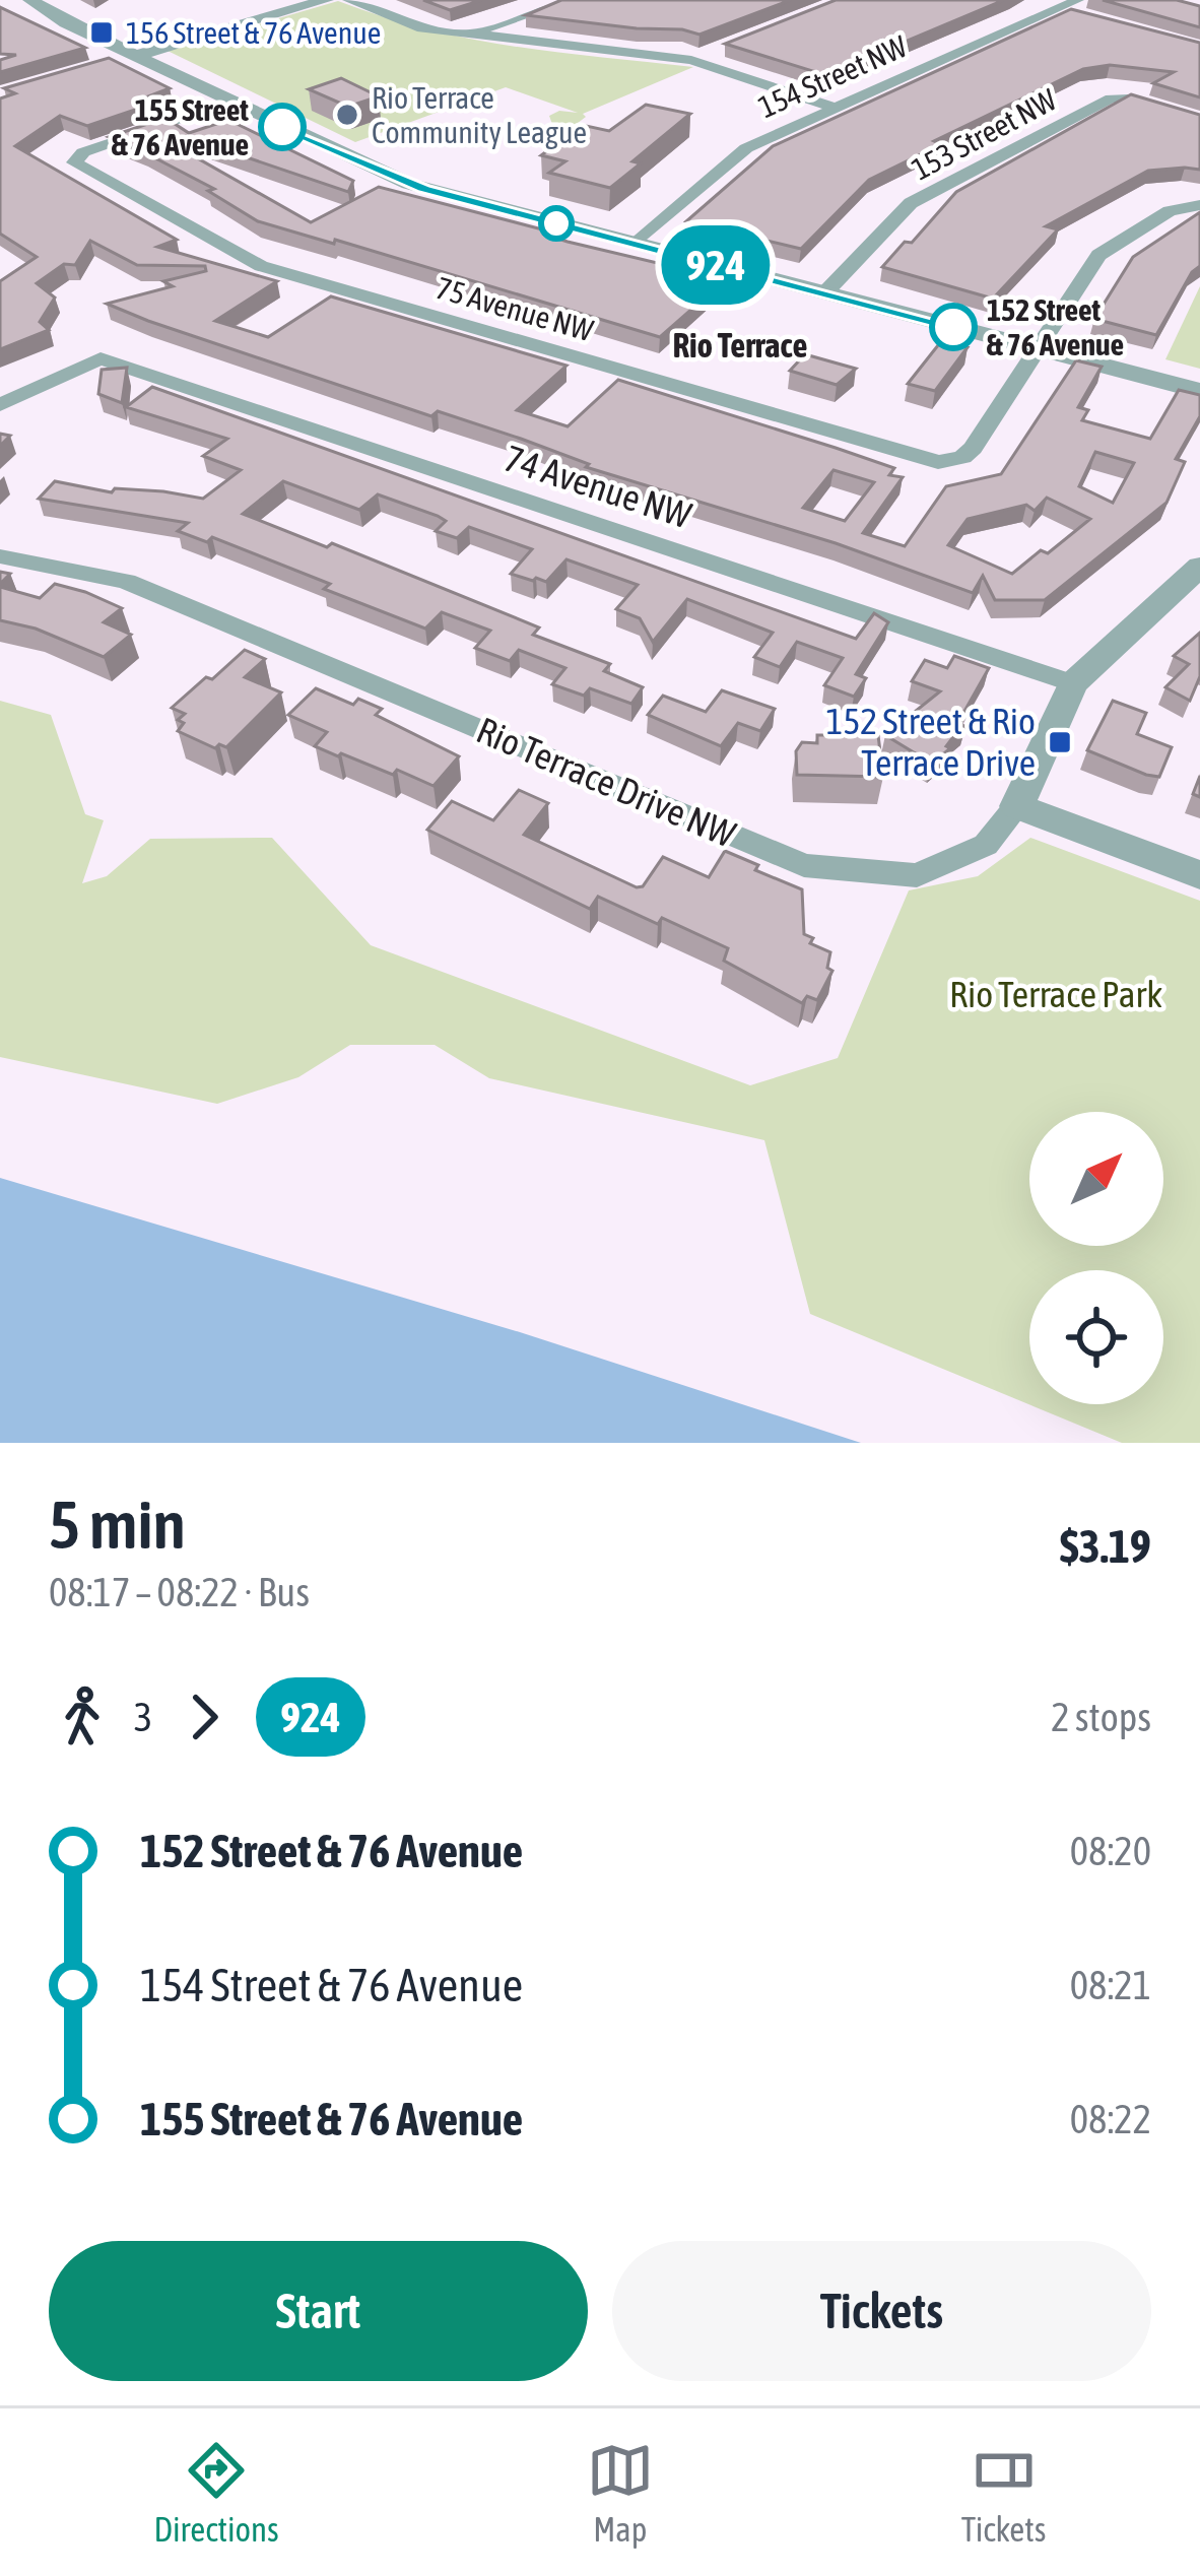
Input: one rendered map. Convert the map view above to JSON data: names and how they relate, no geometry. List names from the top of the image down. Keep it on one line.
{"streets":{"street":["154 Street NW","153 Street NW","75 Avenue NW","74 Avenue NW","Rio Terrace Drive NW"]},"districts":["Rio Terrace"],"parks":["Rio Terrace Park"],"places":{"transit":["156 Street & 76 Avenue","152 Street & Rio Terrace Drive"],"other":["Rio Terrace Community League","155 Street & 76 Avenue","152 Street & 76 Avenue"]},"lines":["bus line 924"],"north":"top right","page":{"on_map":"924","heading":["5 min","08:17 – 08:22 · Bus","$3.19"],"legs":["3","924","2 stops"],"list":[{"name":"152 Street & 76 Avenue","value":"08:20"},{"name":"154 Street & 76 Avenue","value":"08:21"},{"name":"155 Street & 76 Avenue","value":"08:22"}],"buttons":["Start","Tickets"],"tabs":["Directions","Map","Tickets"]}}
